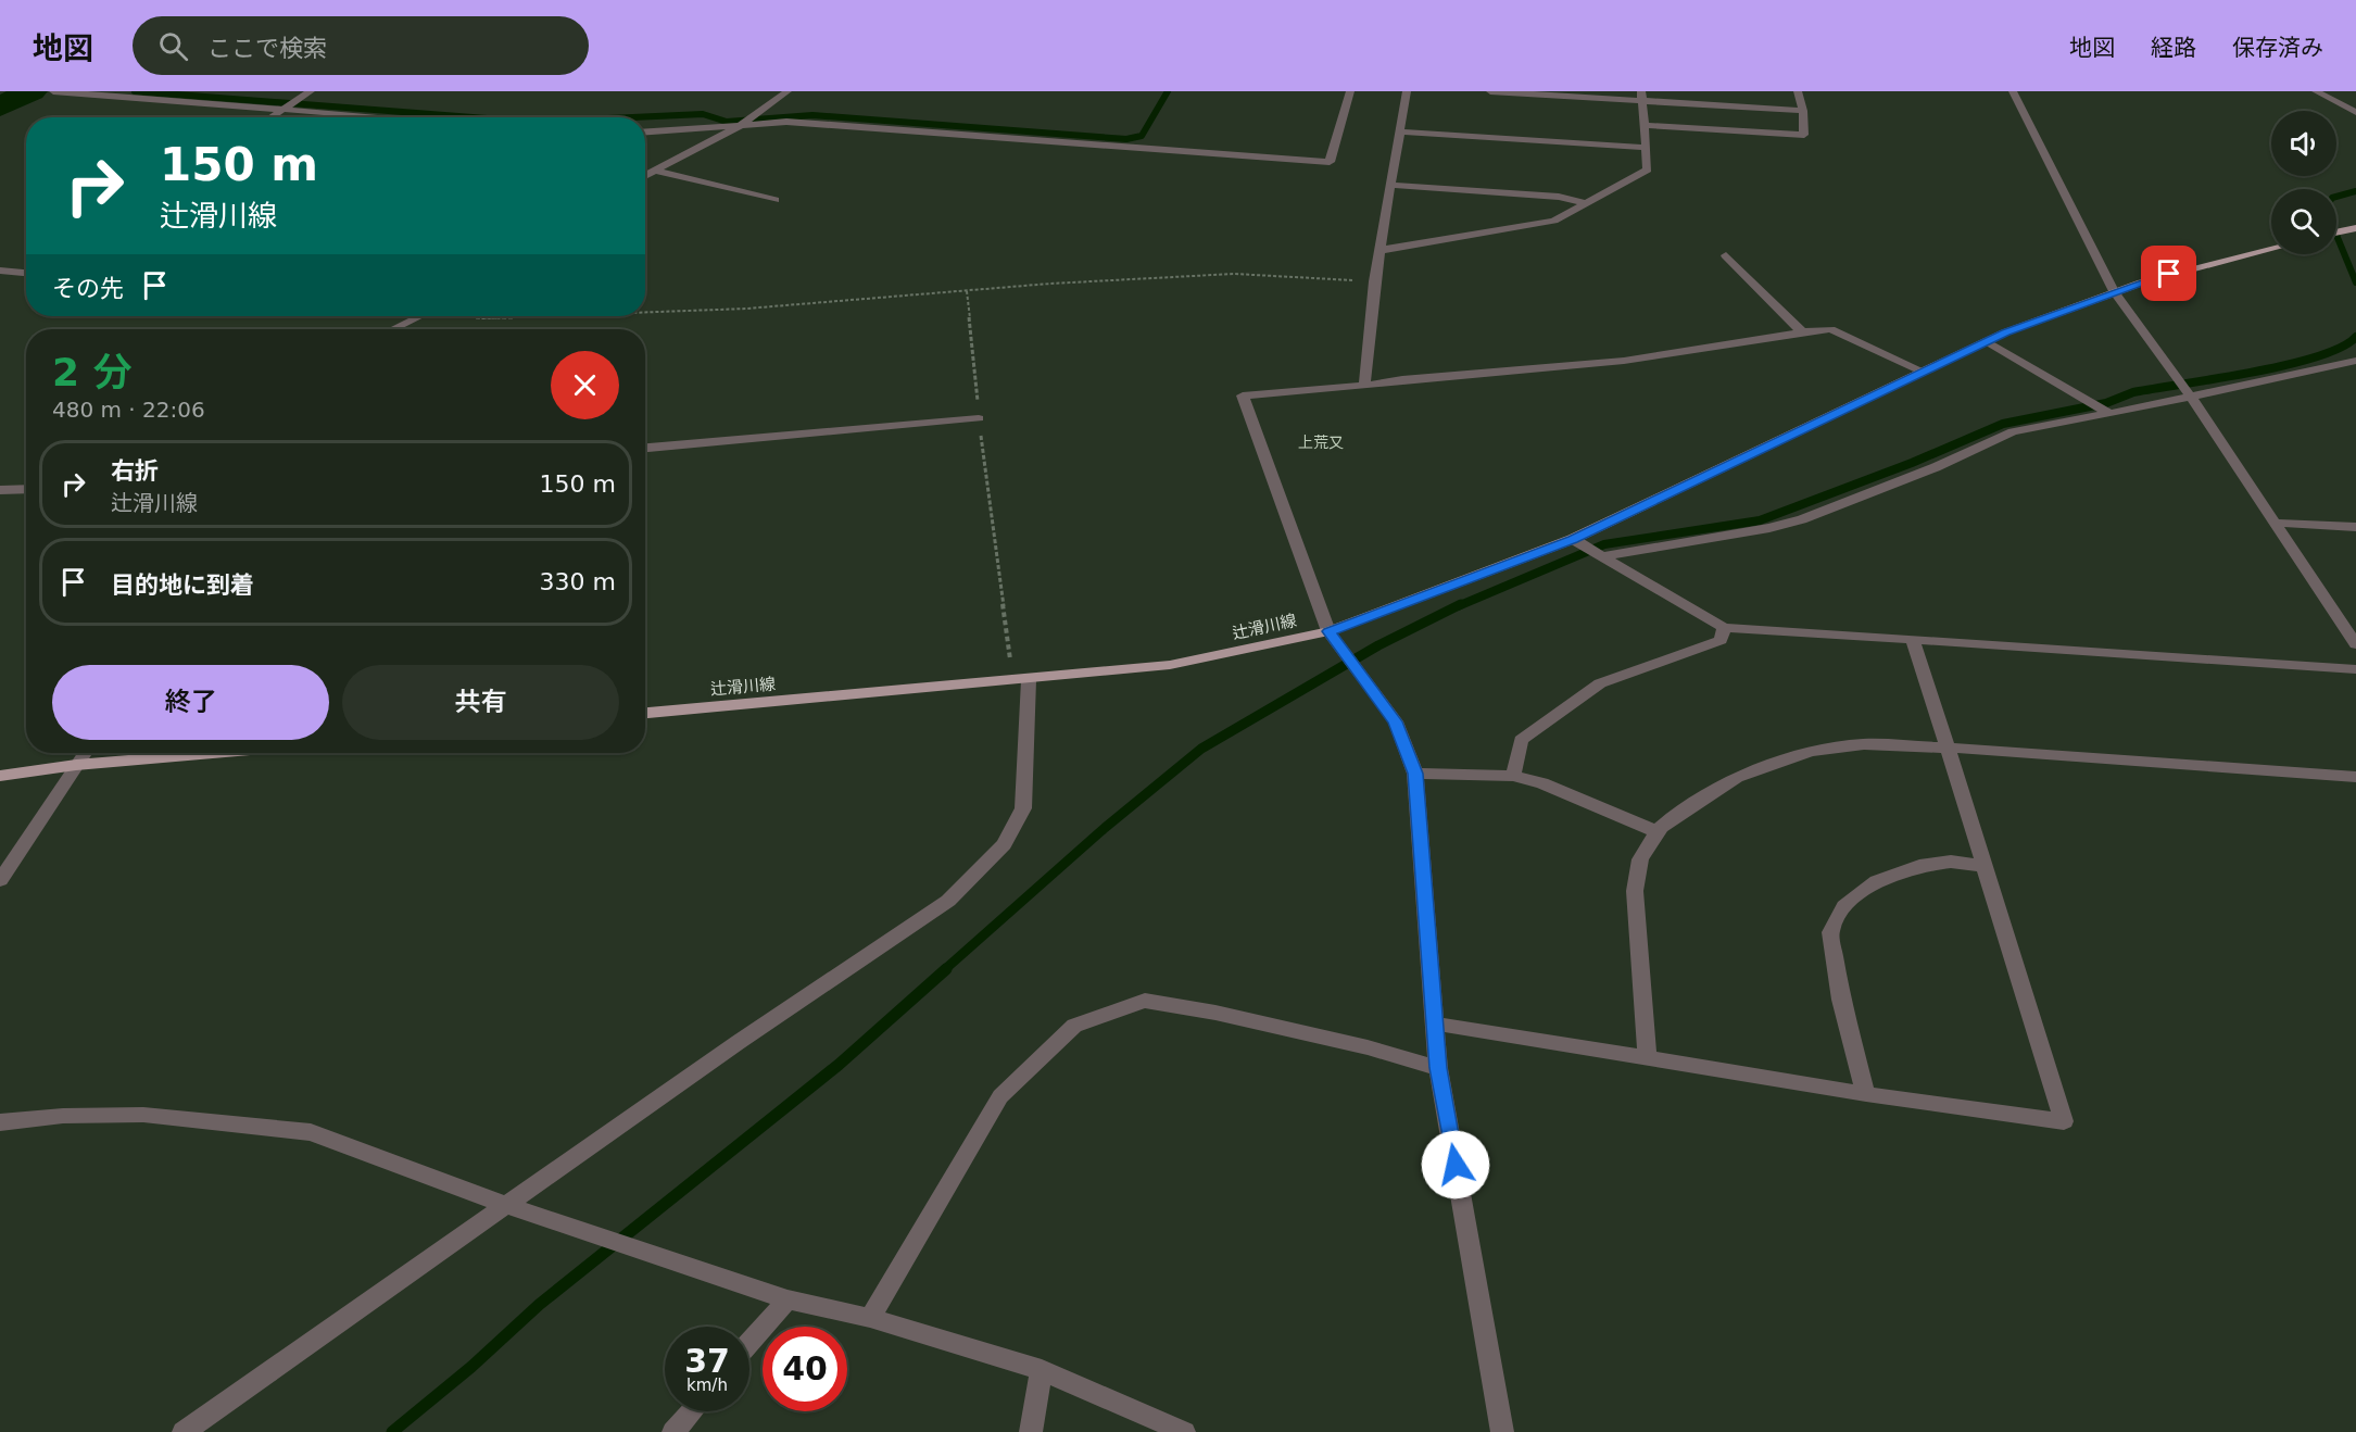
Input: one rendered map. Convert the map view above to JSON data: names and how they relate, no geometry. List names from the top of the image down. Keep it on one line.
{"streets":{"main road":["辻滑川線"]},"districts":["上荒又"],"page":{"header":"地図","search":"ここで検索","nav":["地図","経路","保存済み"],"turn":["150 m","辻滑川線"],"then":"その先","heading":["2 分","480 m · 22:06"],"list":[{"name":"右折","note":"辻滑川線","value":"150 m"},{"name":"目的地に到着","value":"330 m"}],"buttons":["終了","共有"],"speed":"37 km/h","limit":"40"}}
